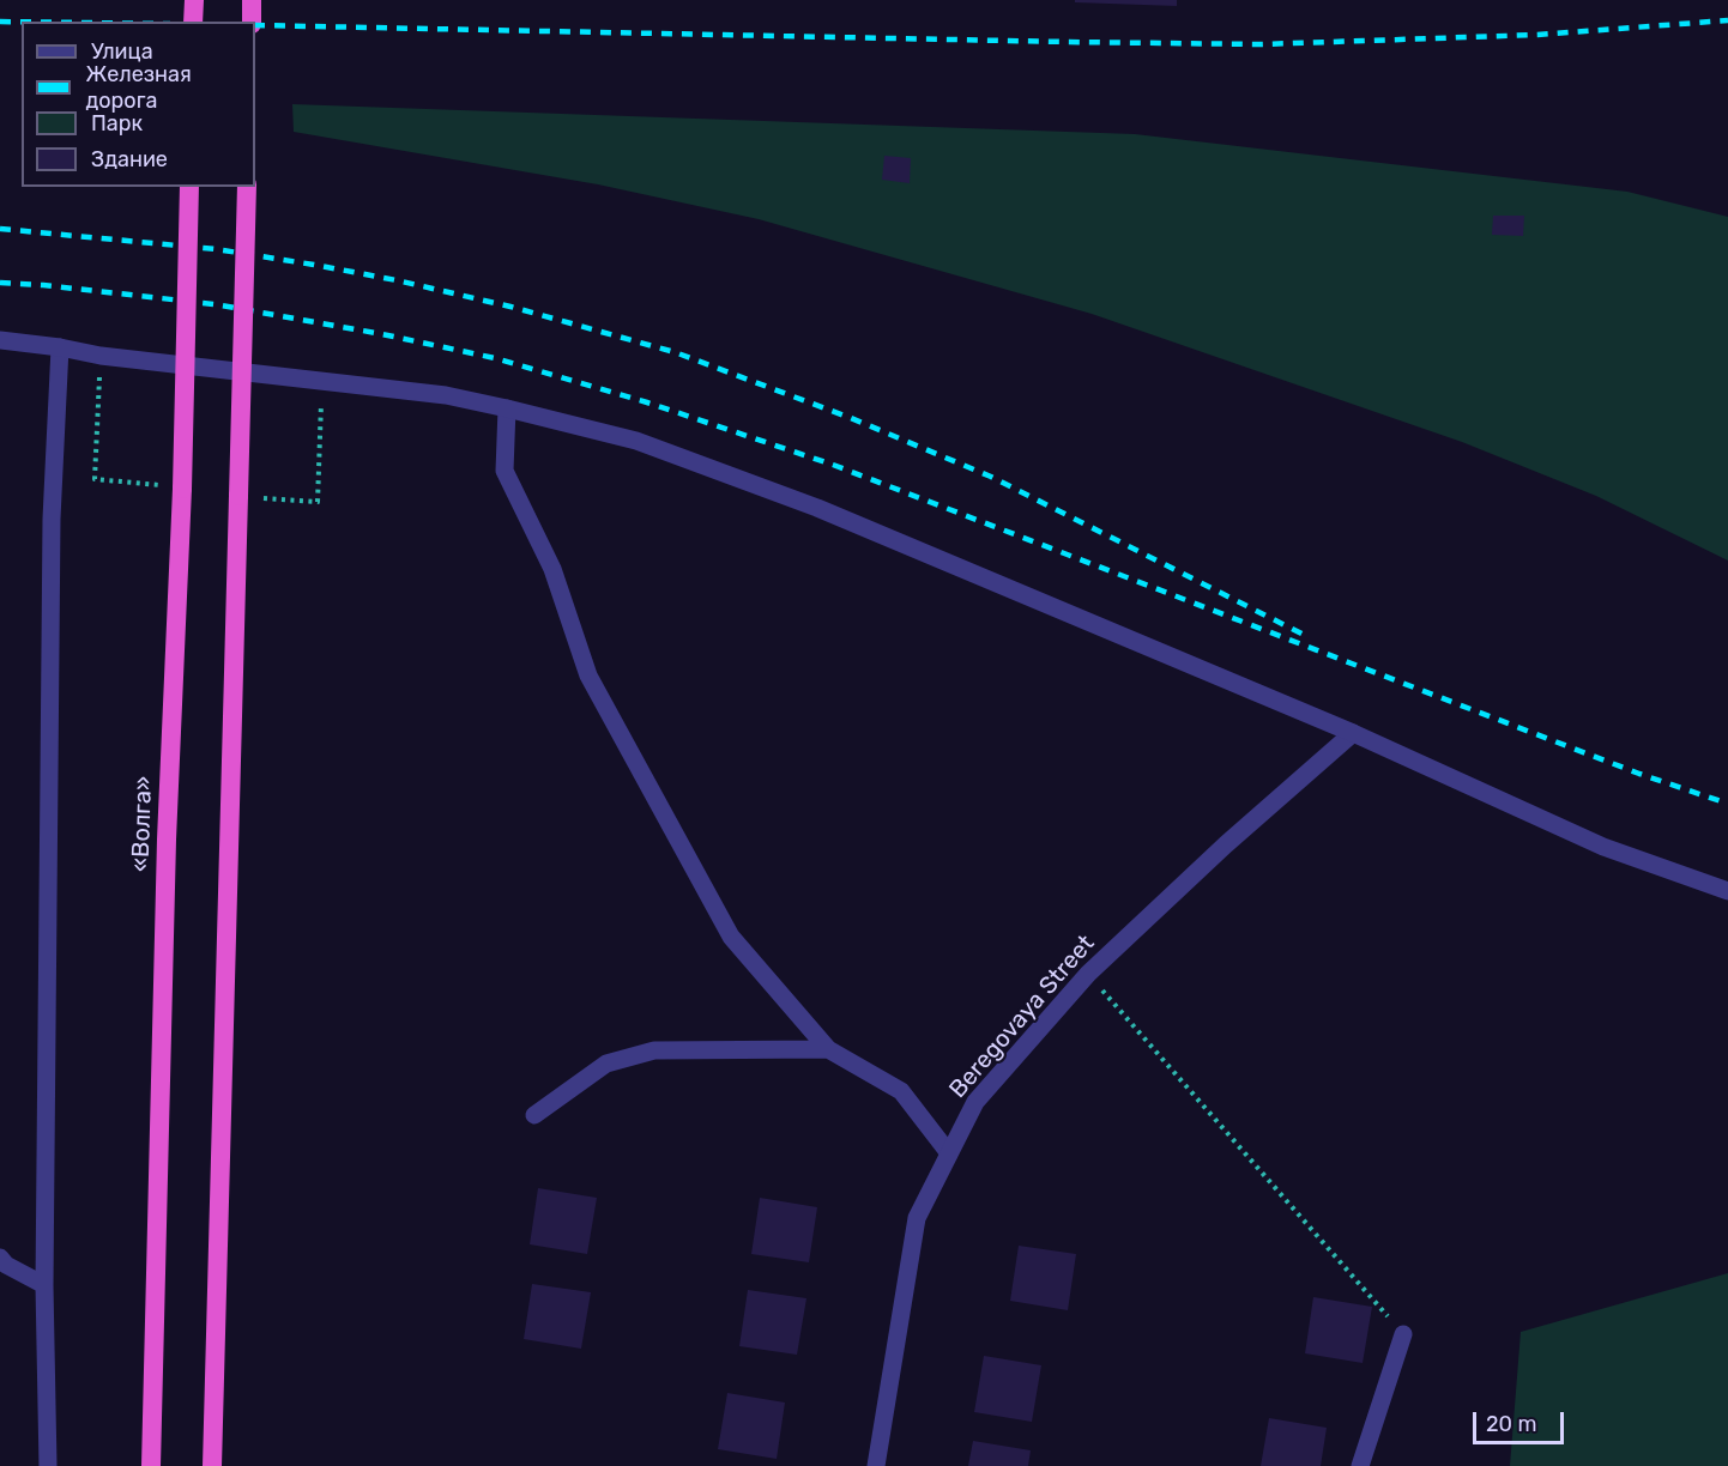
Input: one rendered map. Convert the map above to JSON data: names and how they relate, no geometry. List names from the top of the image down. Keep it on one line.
{"streets":{"highway":["«Волга»"],"street":["Beregovaya Street"]},"legend":["Улица","Железная дорога","Парк","Здание"],"scale_bar":"20 m"}
